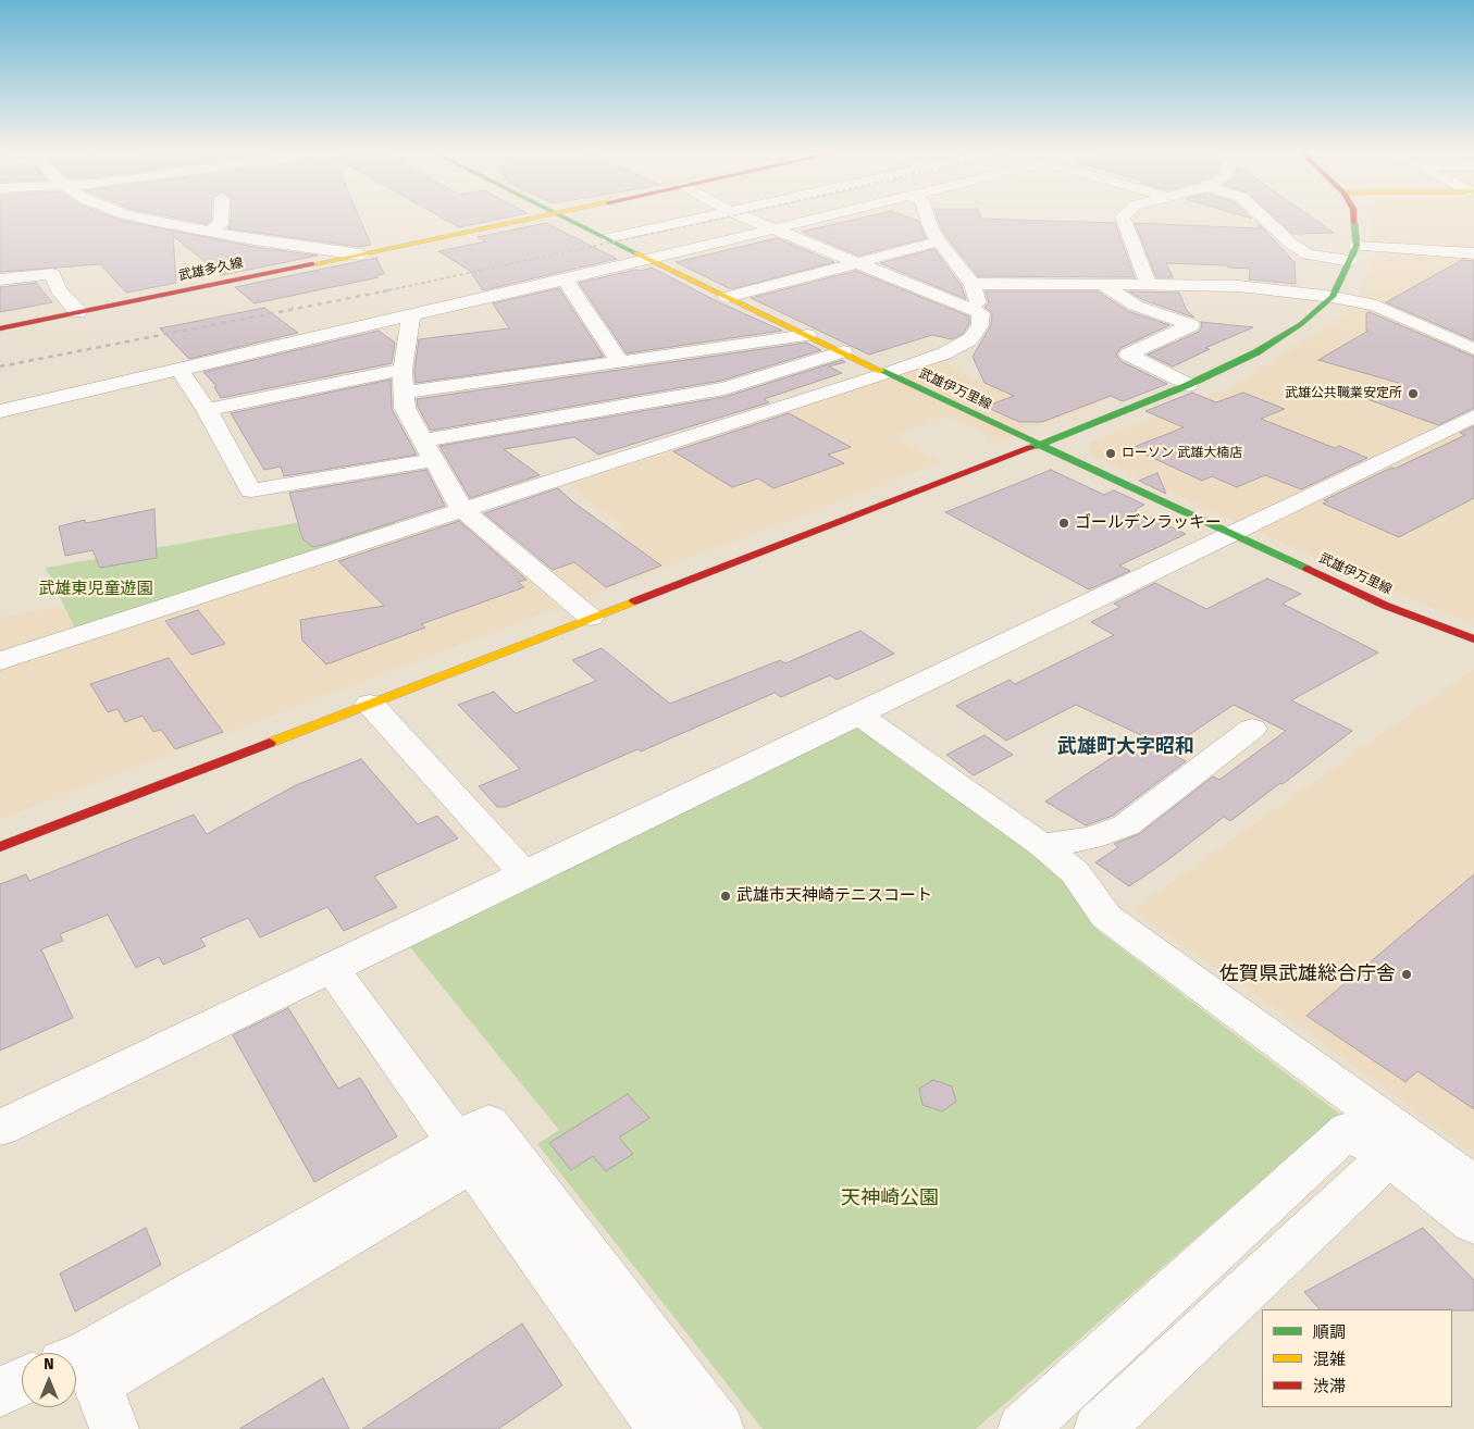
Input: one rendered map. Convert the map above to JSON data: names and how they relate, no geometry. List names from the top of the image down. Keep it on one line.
{"streets":{"main road":["武雄多久線","武雄伊万里線"]},"districts":["武雄町大字昭和"],"parks":["武雄東児童遊園","天神崎公園"],"places":["武雄公共職業安定所","ローソン 武雄大楠店","ゴールデンラッキー","武雄市天神崎テニスコート","佐賀県武雄総合庁舎"],"legend":["順調","混雑","渋滞"],"north":"top"}
